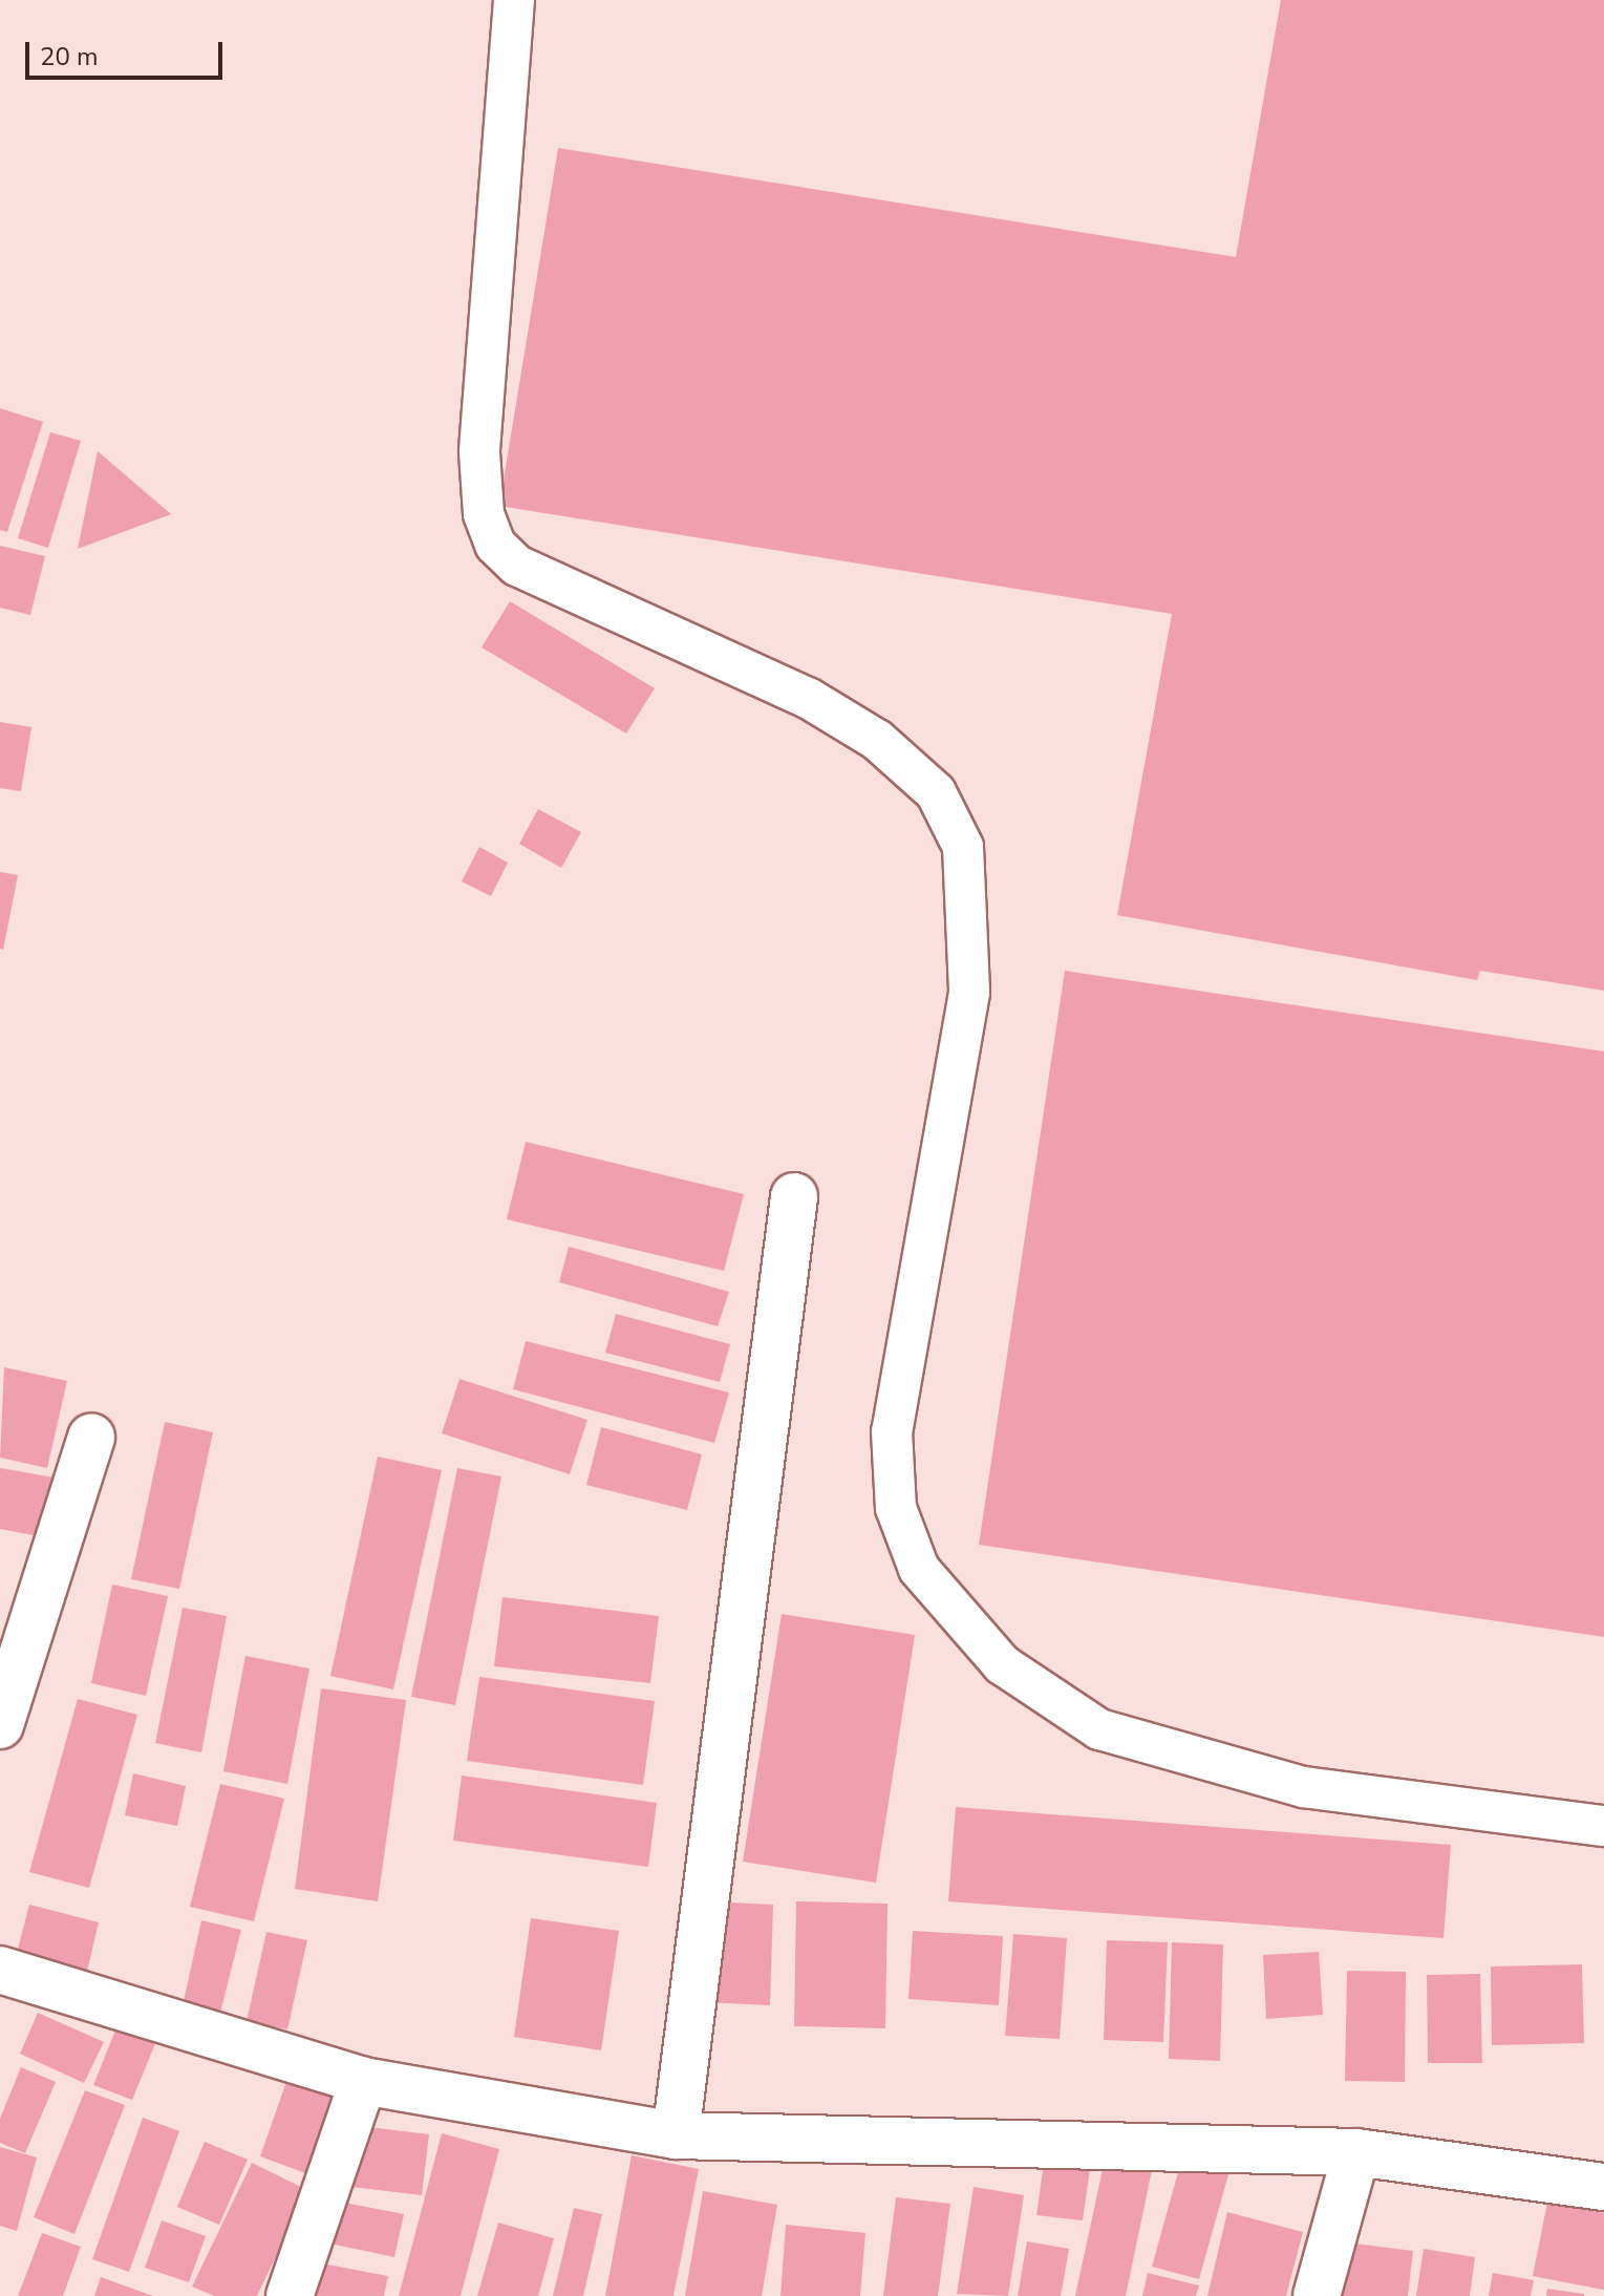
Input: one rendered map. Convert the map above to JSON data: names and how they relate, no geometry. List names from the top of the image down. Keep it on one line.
{"scale_bar":"20 m"}
